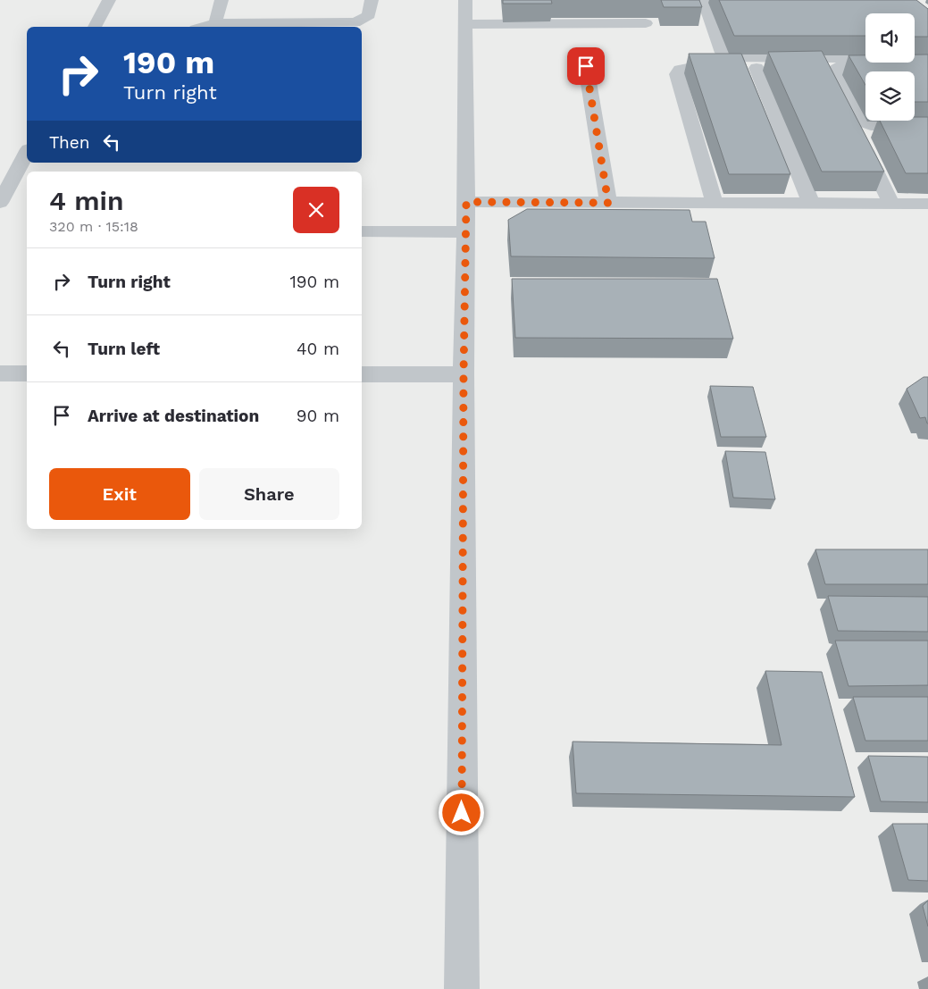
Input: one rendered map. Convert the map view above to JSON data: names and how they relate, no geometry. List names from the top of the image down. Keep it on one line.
{"page":{"turn":["190 m","Turn right"],"then":"Then","heading":["4 min","320 m · 15:18"],"list":[{"name":"Turn right","value":"190 m"},{"name":"Turn left","value":"40 m"},{"name":"Arrive at destination","value":"90 m"}],"buttons":["Exit","Share"]}}
